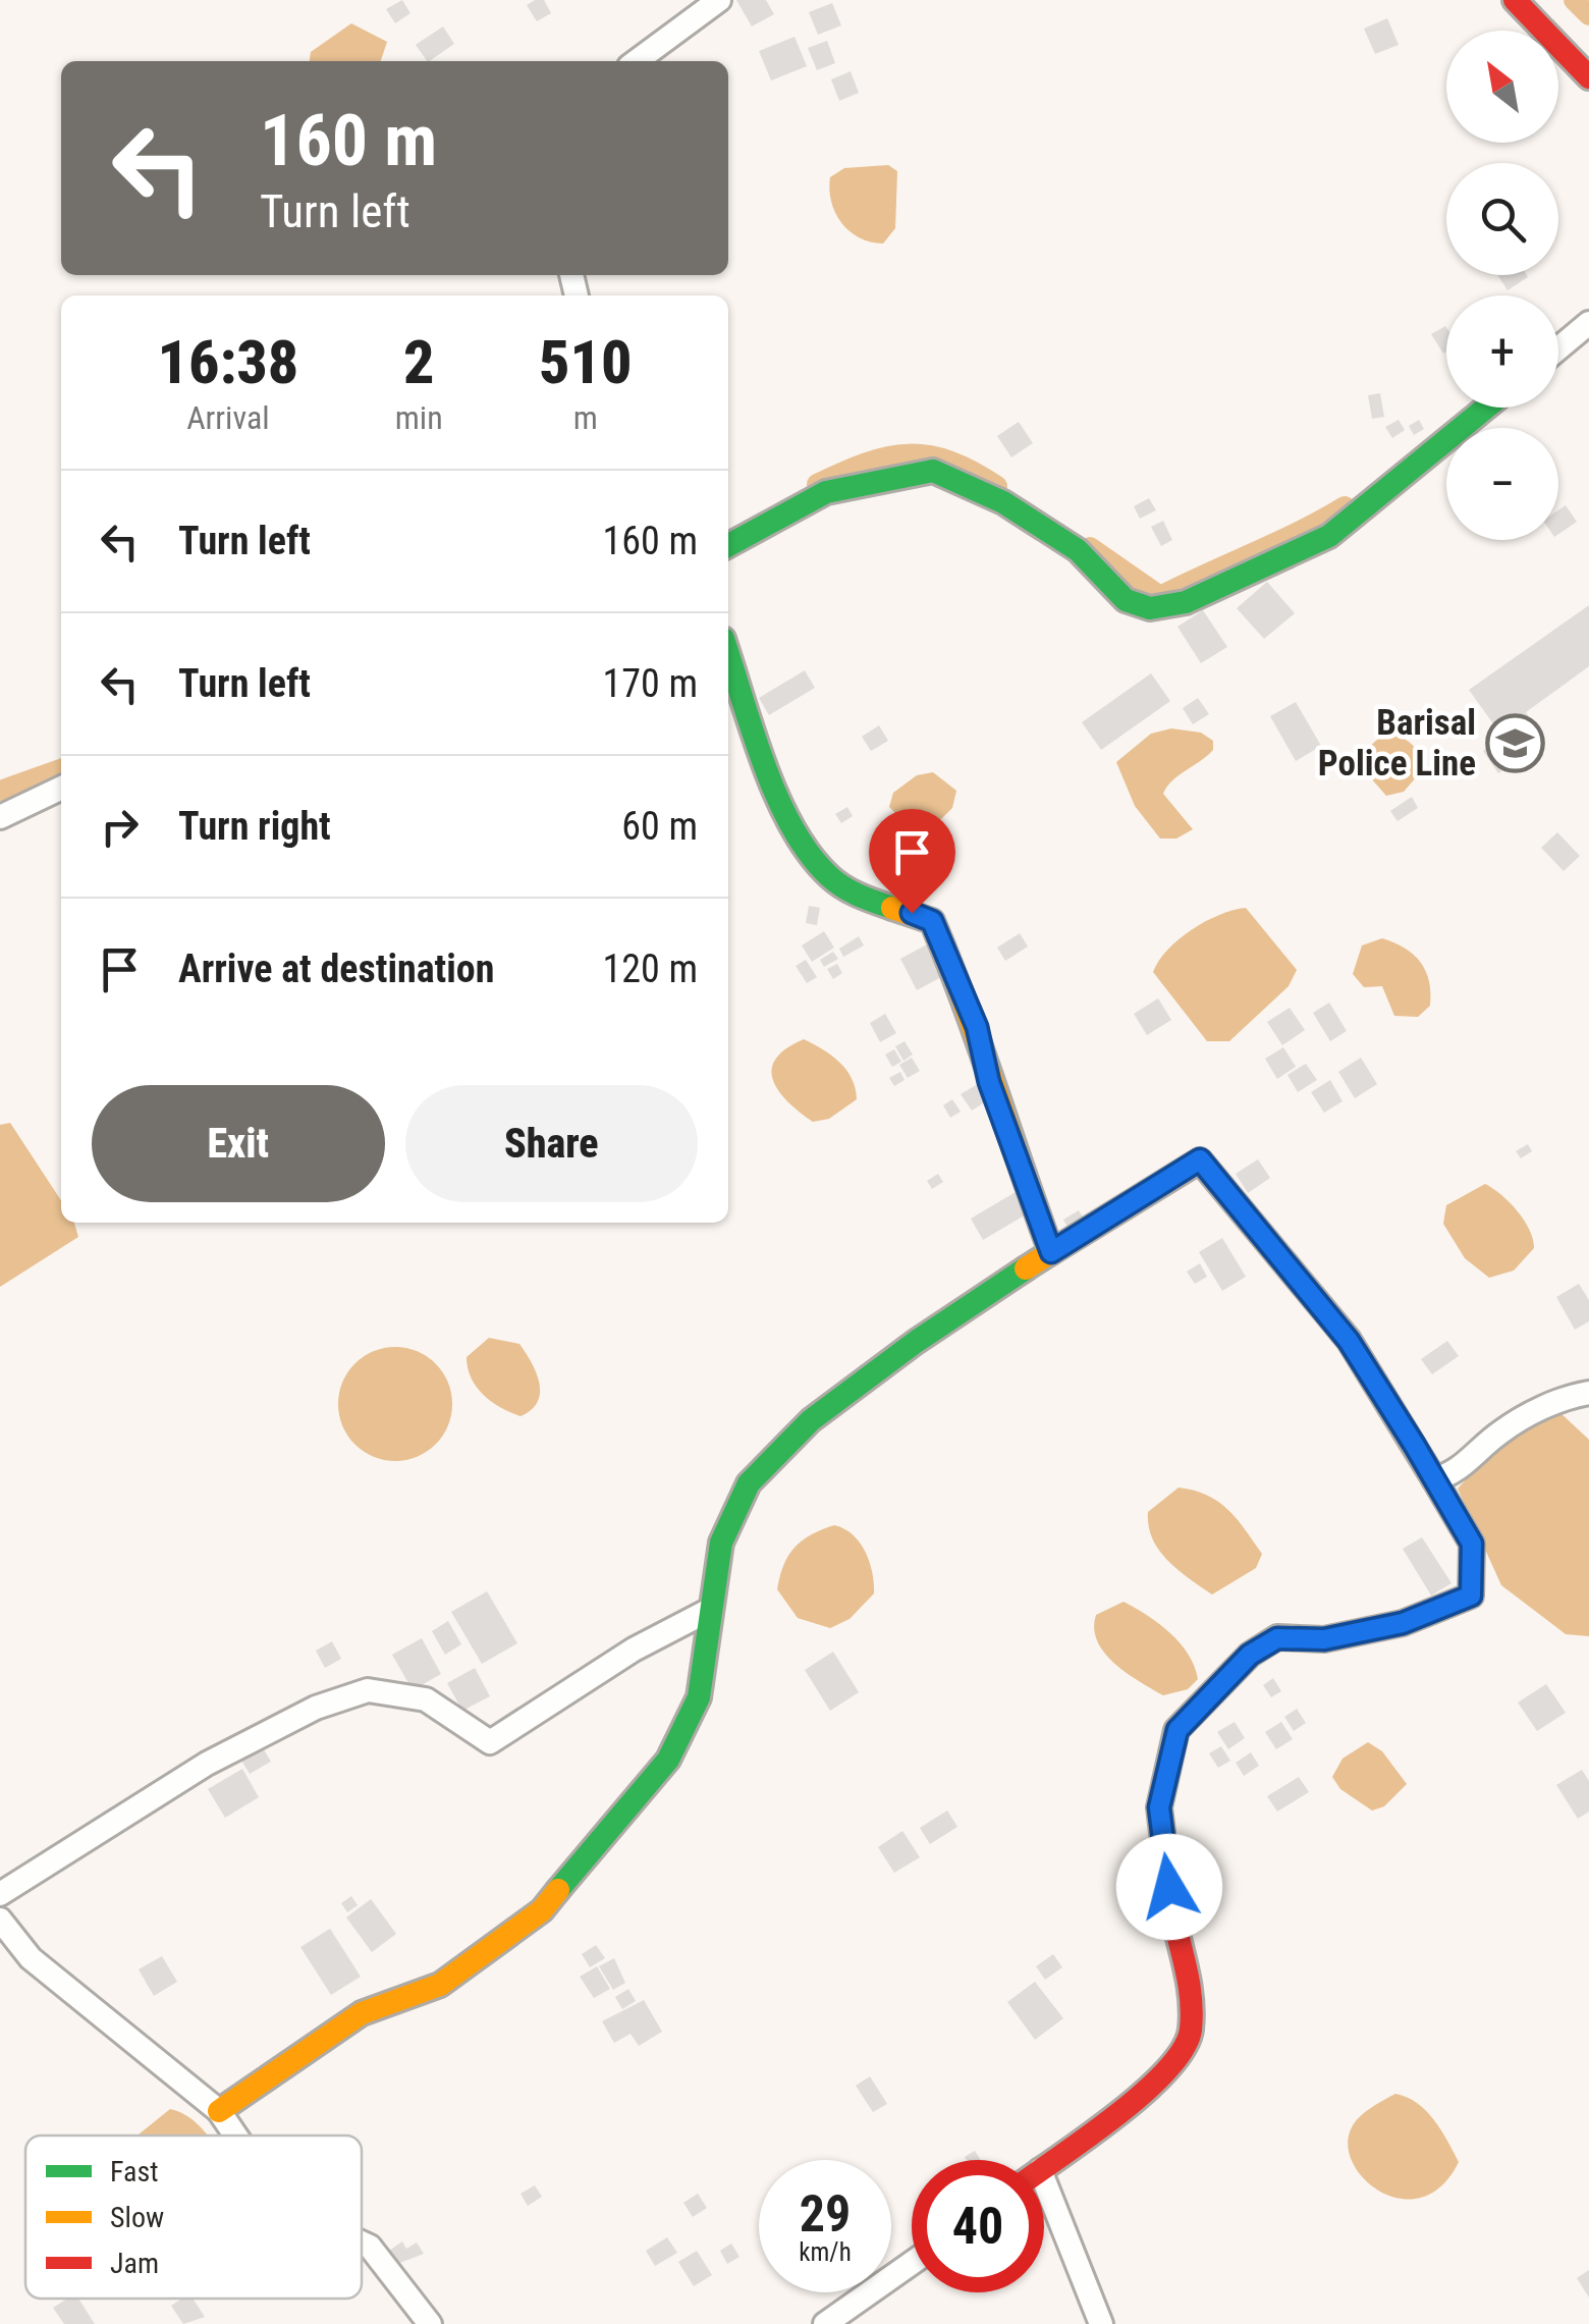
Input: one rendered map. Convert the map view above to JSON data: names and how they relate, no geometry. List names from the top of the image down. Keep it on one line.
{"places":{"school or university":["Barisal Police Line"]},"legend":["Fast","Slow","Jam"],"north":"top left","page":{"map_buttons":["+","−"],"turn":["160 m","Turn left"],"eta":["16:38","Arrival","2","min","510","m"],"list":[{"name":"Turn left","value":"160 m"},{"name":"Turn left","value":"170 m"},{"name":"Turn right","value":"60 m"},{"name":"Arrive at destination","value":"120 m"}],"buttons":["Exit","Share"],"speed":"29 km/h","limit":"40"}}
